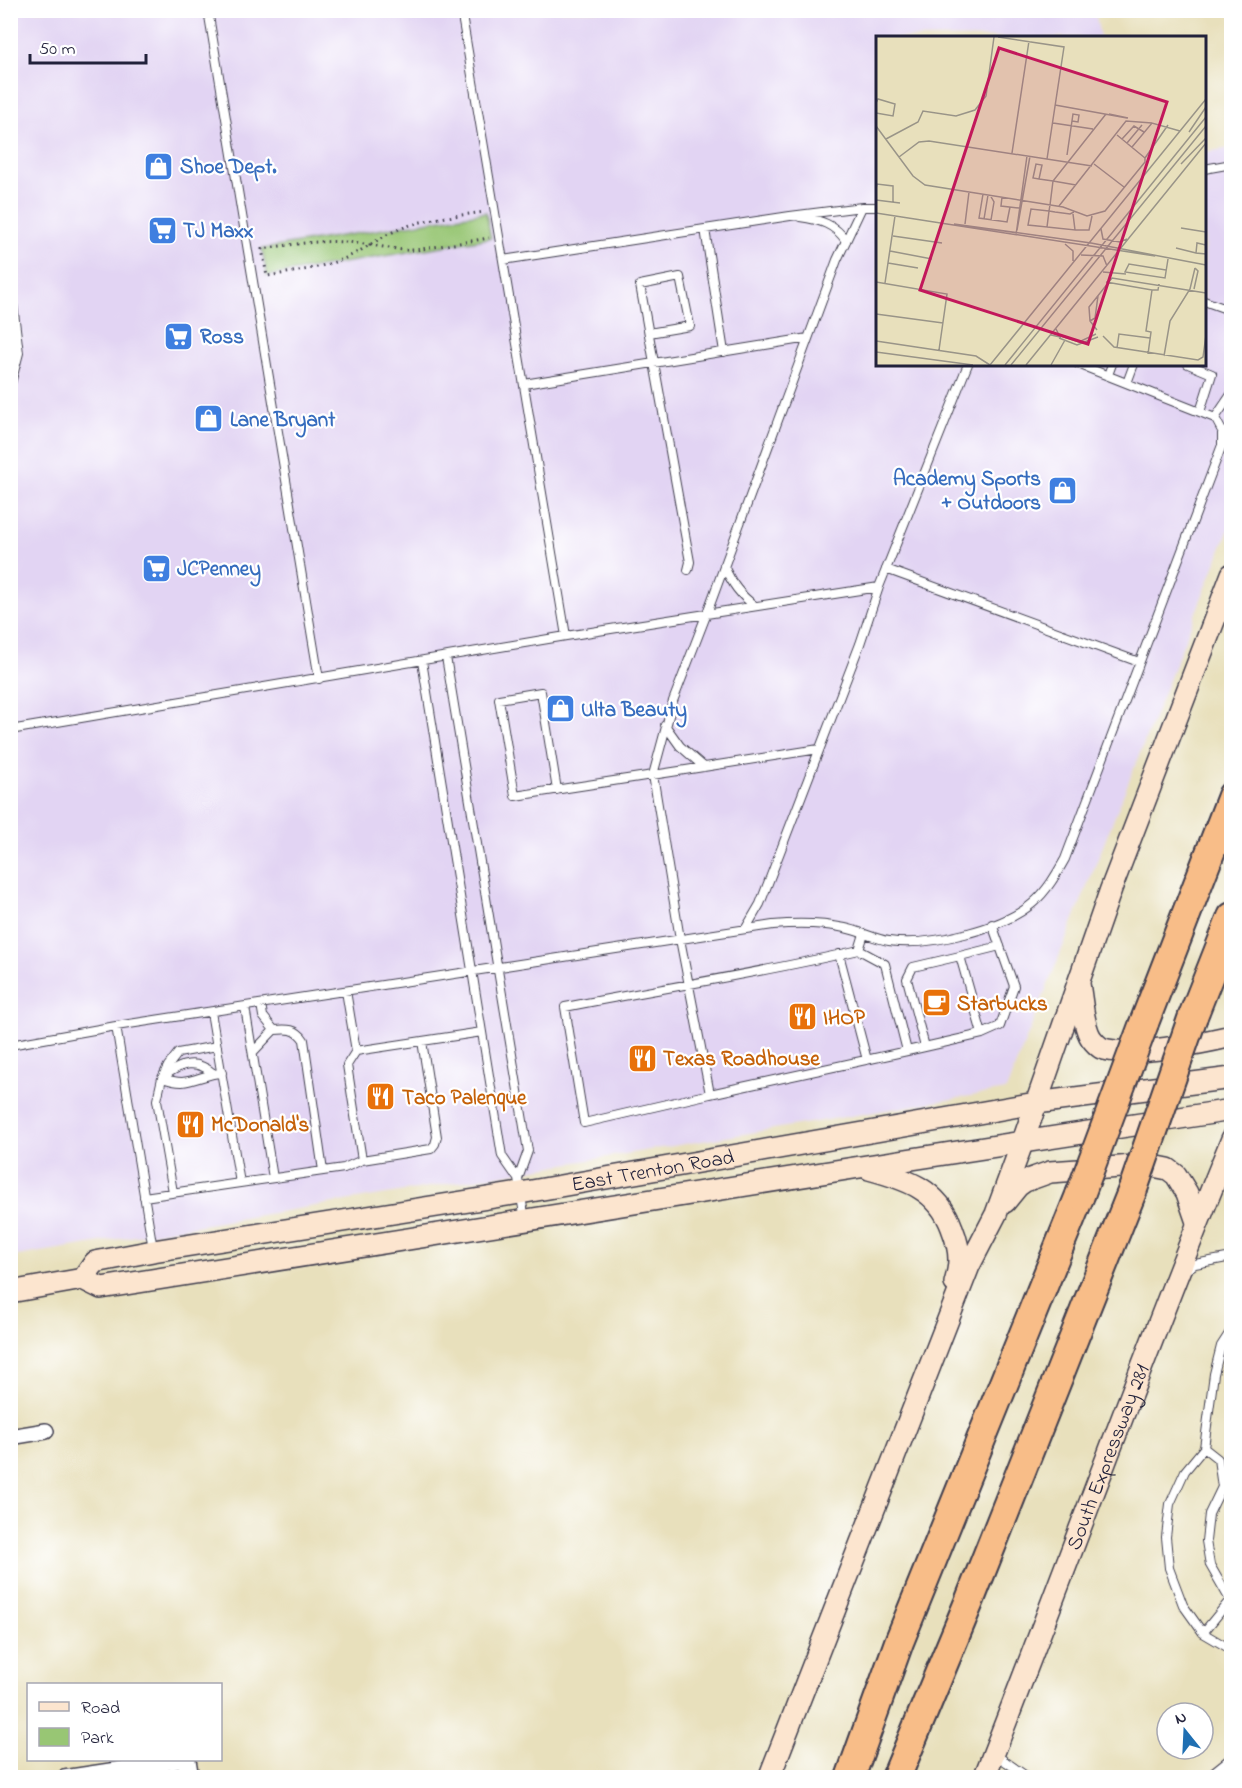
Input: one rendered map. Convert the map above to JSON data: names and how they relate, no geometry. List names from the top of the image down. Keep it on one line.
{"streets":{"main road":["East Trenton Road","South Expressway 281"]},"places":{"shop":["Shoe Dept.","Lane Bryant","Academy Sports + Outdoors","Ulta Beauty"],"supermarket":["TJ Maxx","Ross","JCPenney"],"cafe":["Starbucks"],"restaurant":["IHOP","Texas Roadhouse","Taco Palenque","McDonald's"]},"legend":["Road","Park"],"scale_bar":"50 m","north":"top"}
